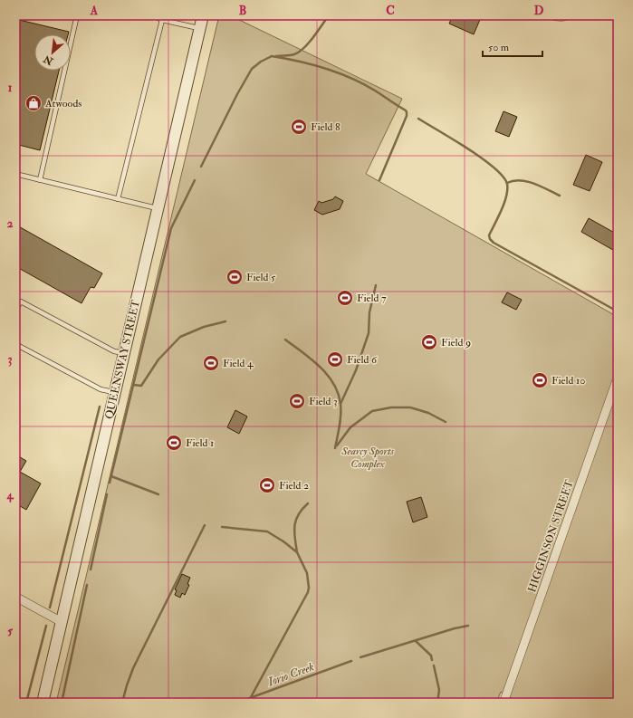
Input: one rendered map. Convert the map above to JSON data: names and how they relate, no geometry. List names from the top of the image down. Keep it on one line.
{"streets":{"street":["QUEENSWAY STREET","HIGGINSON STREET"]},"water":["Iorio Creek"],"parks":["Searcy Sports Complex"],"places":{"shop":["Atwoods"],"sports":["Field 8","Field 5","Field 7","Field 9","Field 6","Field 4","Field 10","Field 3","Field 1","Field 2"]},"scale_bar":"50 m","north":"bottom left","grid":{"columns":["A","B","C","D"],"rows":["1","2","3","4","5"]}}
